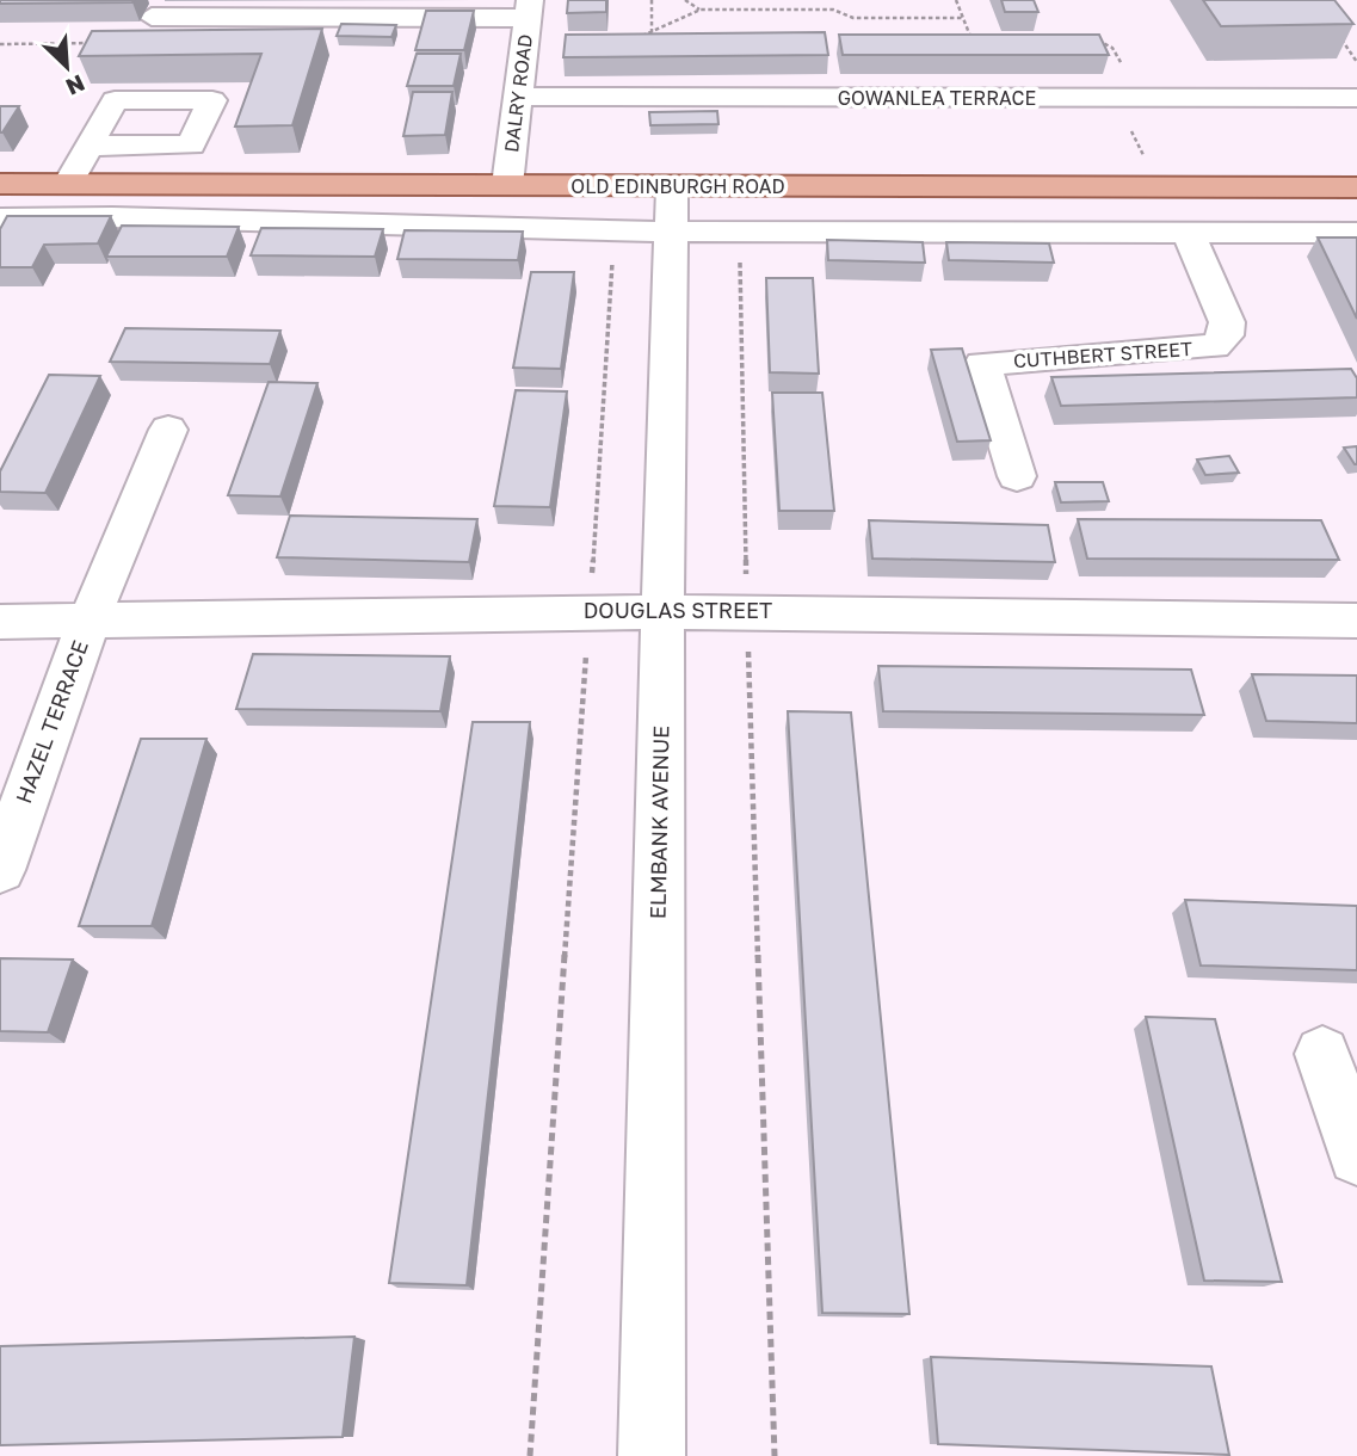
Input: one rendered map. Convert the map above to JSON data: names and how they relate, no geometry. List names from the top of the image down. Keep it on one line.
{"streets":{"main road":["OLD EDINBURGH ROAD"],"street":["DALRY ROAD","GOWANLEA TERRACE","CUTHBERT STREET","DOUGLAS STREET","HAZEL TERRACE","ELMBANK AVENUE"]},"crossings":[["DALRY ROAD","GOWANLEA TERRACE"],["DALRY ROAD","OLD EDINBURGH ROAD"],["OLD EDINBURGH ROAD","CUTHBERT STREET"],["OLD EDINBURGH ROAD","ELMBANK AVENUE"],["DOUGLAS STREET","HAZEL TERRACE"],["DOUGLAS STREET","ELMBANK AVENUE"]],"north":"bottom right"}
